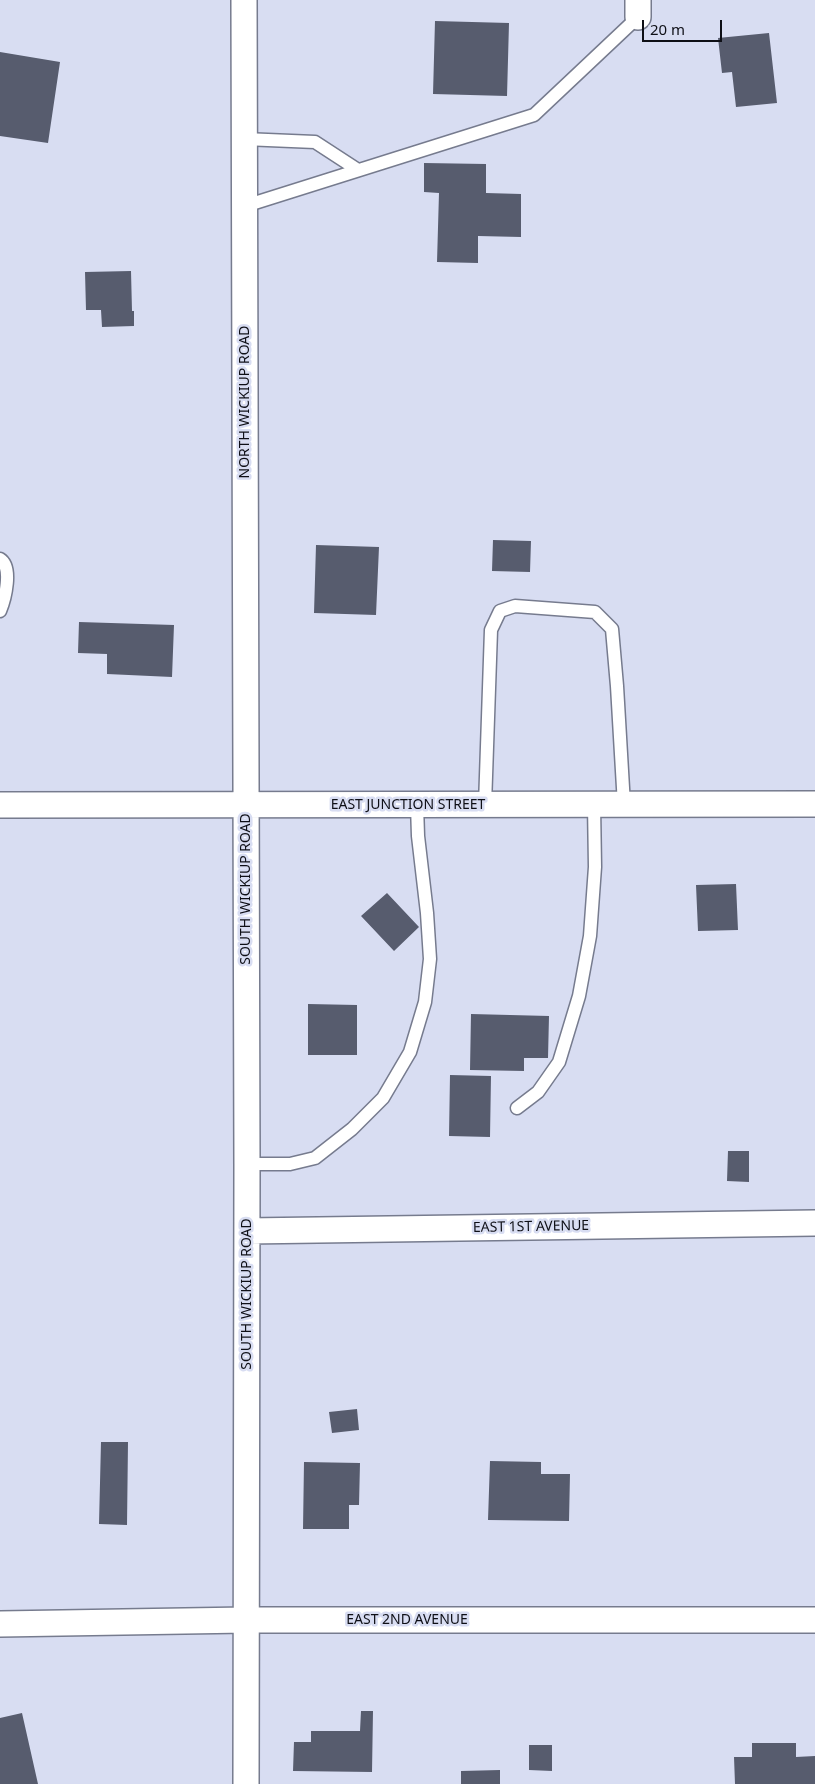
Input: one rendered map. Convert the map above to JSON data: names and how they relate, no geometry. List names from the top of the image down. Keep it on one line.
{"streets":{"street":["NORTH WICKIUP ROAD","EAST JUNCTION STREET","SOUTH WICKIUP ROAD","EAST 1ST AVENUE","EAST 2ND AVENUE"]},"crossings":[["NORTH WICKIUP ROAD","EAST JUNCTION STREET"],["NORTH WICKIUP ROAD","SOUTH WICKIUP ROAD"],["EAST JUNCTION STREET","SOUTH WICKIUP ROAD"],["SOUTH WICKIUP ROAD","EAST 1ST AVENUE"],["SOUTH WICKIUP ROAD","EAST 2ND AVENUE"]],"scale_bar":"20 m"}
